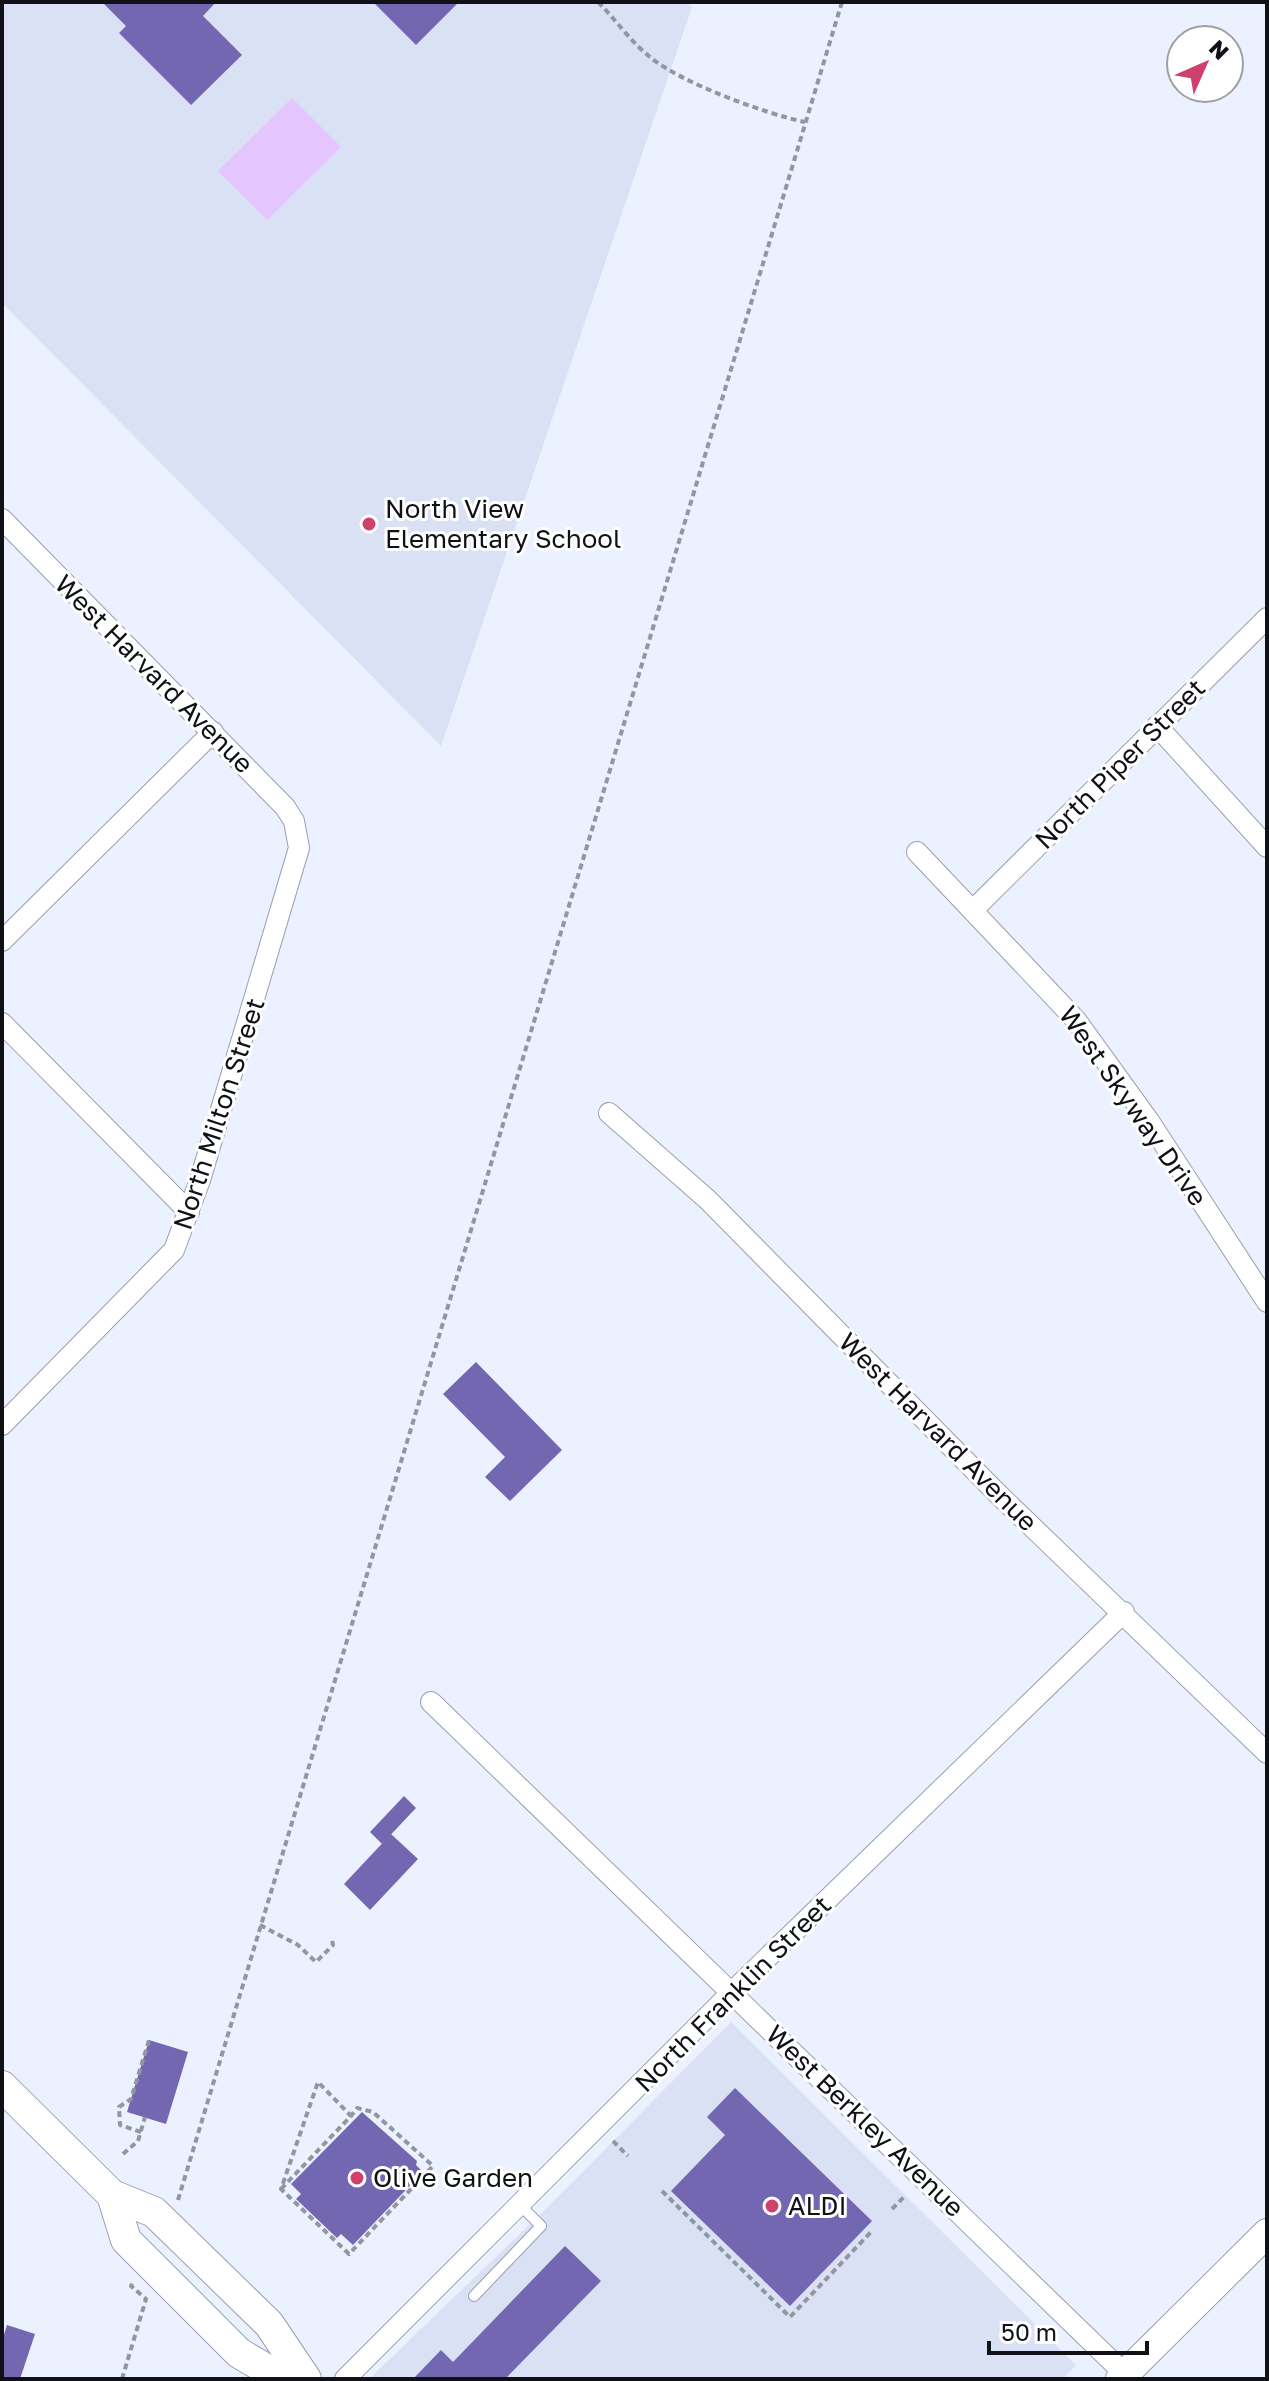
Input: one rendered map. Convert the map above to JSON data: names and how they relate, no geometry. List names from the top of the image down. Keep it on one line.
{"streets":{"street":["West Harvard Avenue","North Piper Street","West Skyway Drive","North Milton Street","North Franklin Street","West Berkley Avenue"]},"crossings":[["West Harvard Avenue","North Milton Street"],["West Harvard Avenue","North Franklin Street"],["North Piper Street","West Skyway Drive"],["North Franklin Street","West Berkley Avenue"]],"places":["North View Elementary School","Olive Garden","ALDI"],"scale_bar":"50 m","north":"top right"}
